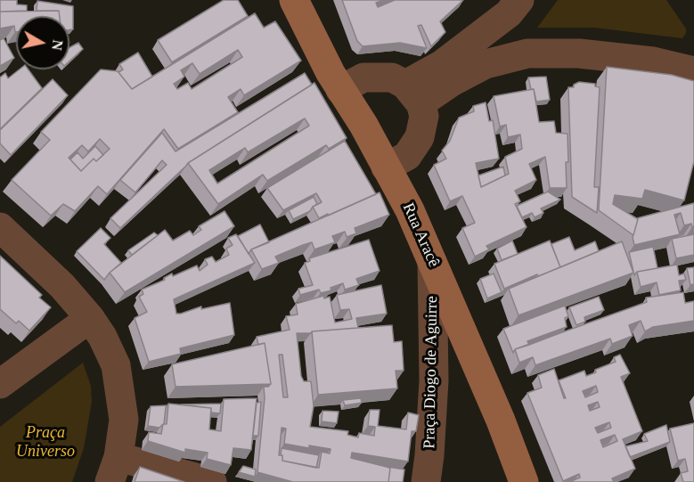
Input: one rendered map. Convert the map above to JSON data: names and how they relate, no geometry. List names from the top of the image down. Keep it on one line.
{"streets":{"street":["Rua Aracê","Praça Diogo de Aguirre"]},"crossings":[["Rua Aracê","Praça Diogo de Aguirre"]],"parks":["Praça Universo"],"north":"right"}
